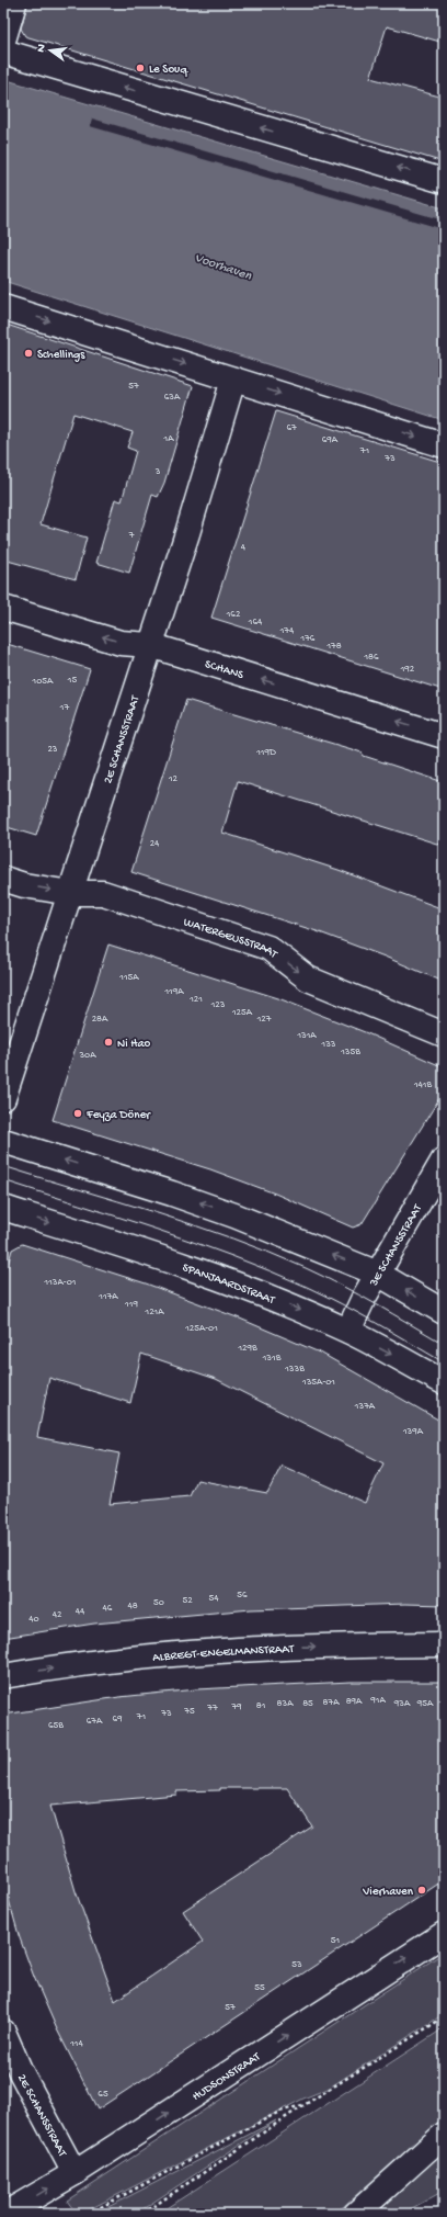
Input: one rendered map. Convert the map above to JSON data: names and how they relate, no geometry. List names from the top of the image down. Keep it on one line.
{"streets":{"street":["SCHANS","2E SCHANSSTRAAT","WATERGEUSSTRAAT","3E SCHANSSTRAAT","SPANJAARDSTRAAT","ALBREGT-ENGELMANSTRAAT","HUDSONSTRAAT"]},"crossings":[["SCHANS","2E SCHANSSTRAAT"],["2E SCHANSSTRAAT","WATERGEUSSTRAAT"],["2E SCHANSSTRAAT","HUDSONSTRAAT"],["3E SCHANSSTRAAT","SPANJAARDSTRAAT"]],"one_way":["SCHANS","WATERGEUSSTRAAT","ALBREGT-ENGELMANSTRAAT","HUDSONSTRAAT"],"water":["Voorhaven"],"places":["Le Souq","Schellings","Ni Hao","Feyza Döner","Vierhaven"],"house_numbers":["57","63A","67","1A","69A","71","73","3","7","4","162","164","174","176","178","186","192","15","105A","17","23","119D","12","24","115A","119A","121","123","125A","28A","127","131A","133","135B","30A","141B","113A-01","117A","119","121A","125A-01","129B","131B","133B","135A-01","137A","139A","56","54","52","50","48","46","44","42","40","91A","89A","87A","83A","85","93A","95A","81","79","77","75","73","71","69","67A","65B","51","53","55","57","114","65"],"north":"left"}
